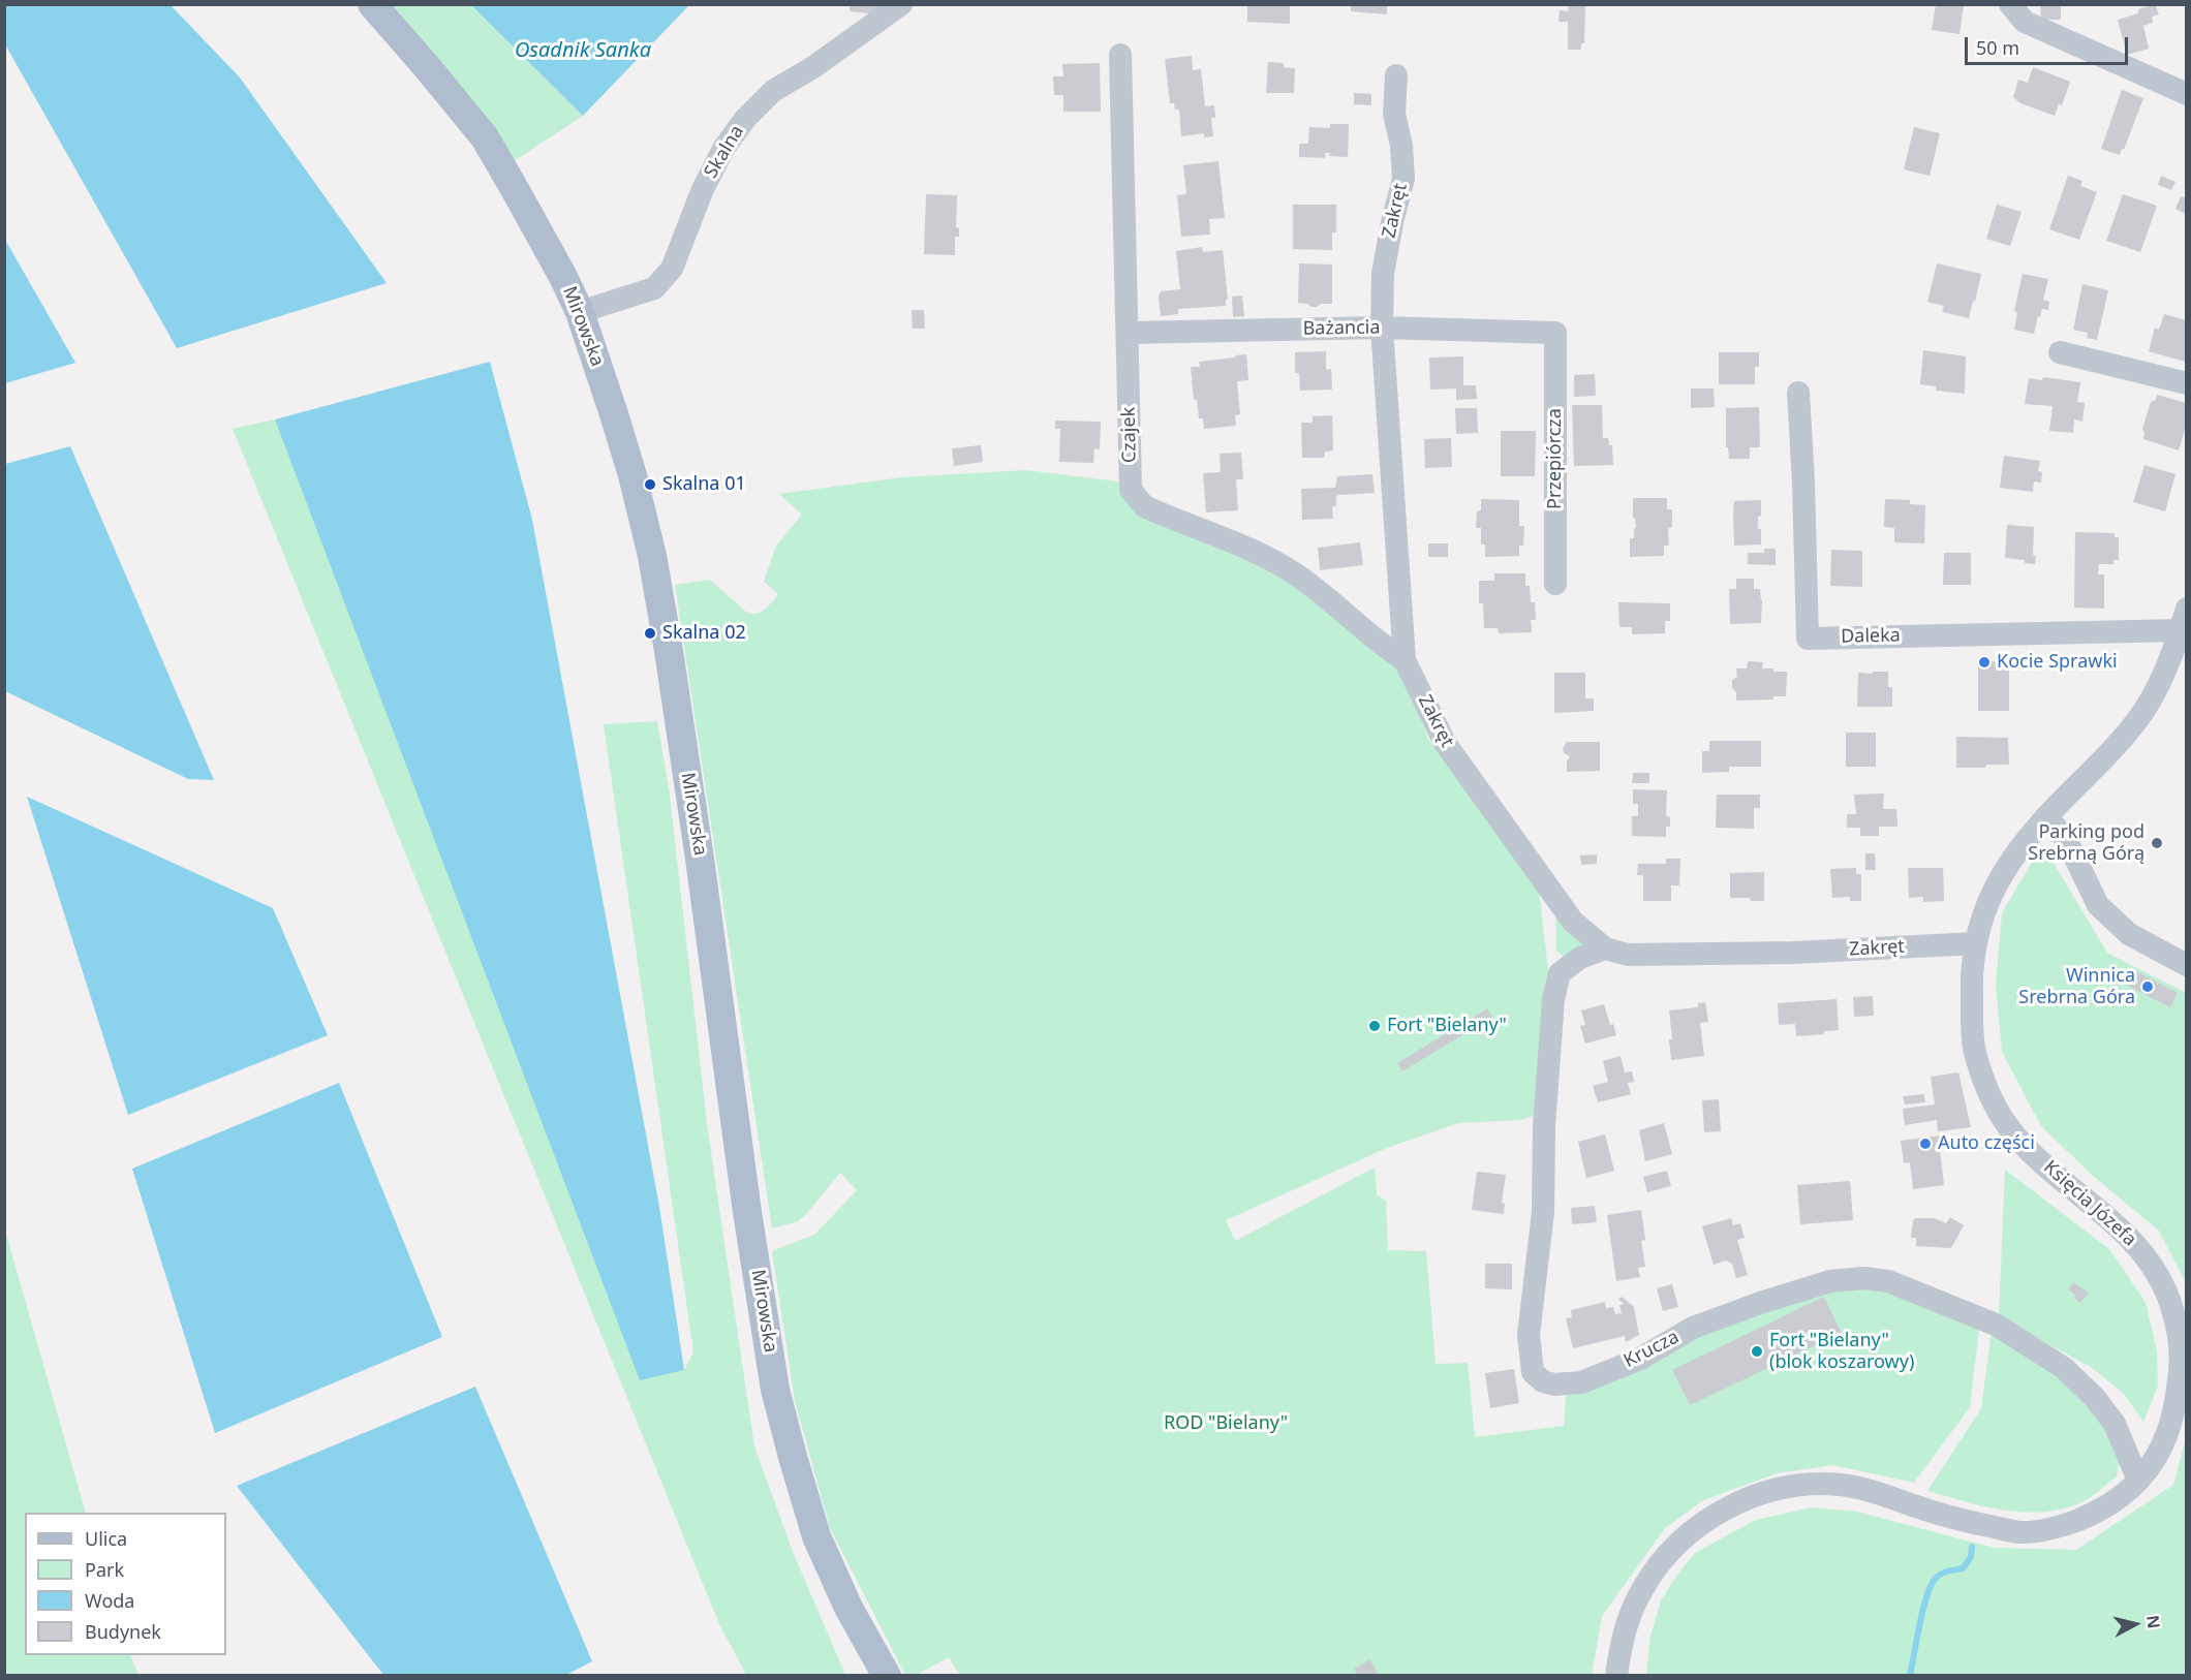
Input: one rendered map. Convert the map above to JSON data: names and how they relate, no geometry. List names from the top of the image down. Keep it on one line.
{"streets":{"main road":["Mirowska"],"street":["Skalna","Zakręt","Bażancia","Czajek","Przepiórcza","Daleka","Księcia Józefa","Krucza"]},"crossings":[["Skalna","Mirowska"],["Zakręt","Bażancia"],["Zakręt","Czajek"],["Zakręt","Księcia Józefa"],["Zakręt","Krucza"],["Bażancia","Czajek"],["Bażancia","Przepiórcza"],["Daleka","Księcia Józefa"],["Księcia Józefa","Krucza"]],"water":["Osadnik Sanka"],"parks":["ROD \"Bielany\""],"places":["Skalna 01","Skalna 02","Kocie Sprawki","Parking pod Srebrną Górą","Winnica Srebrna Góra","Fort \"Bielany\"","Auto części","Fort \"Bielany\" (blok koszarowy)"],"legend":["Ulica","Park","Woda","Budynek"],"scale_bar":"50 m","north":"right"}
